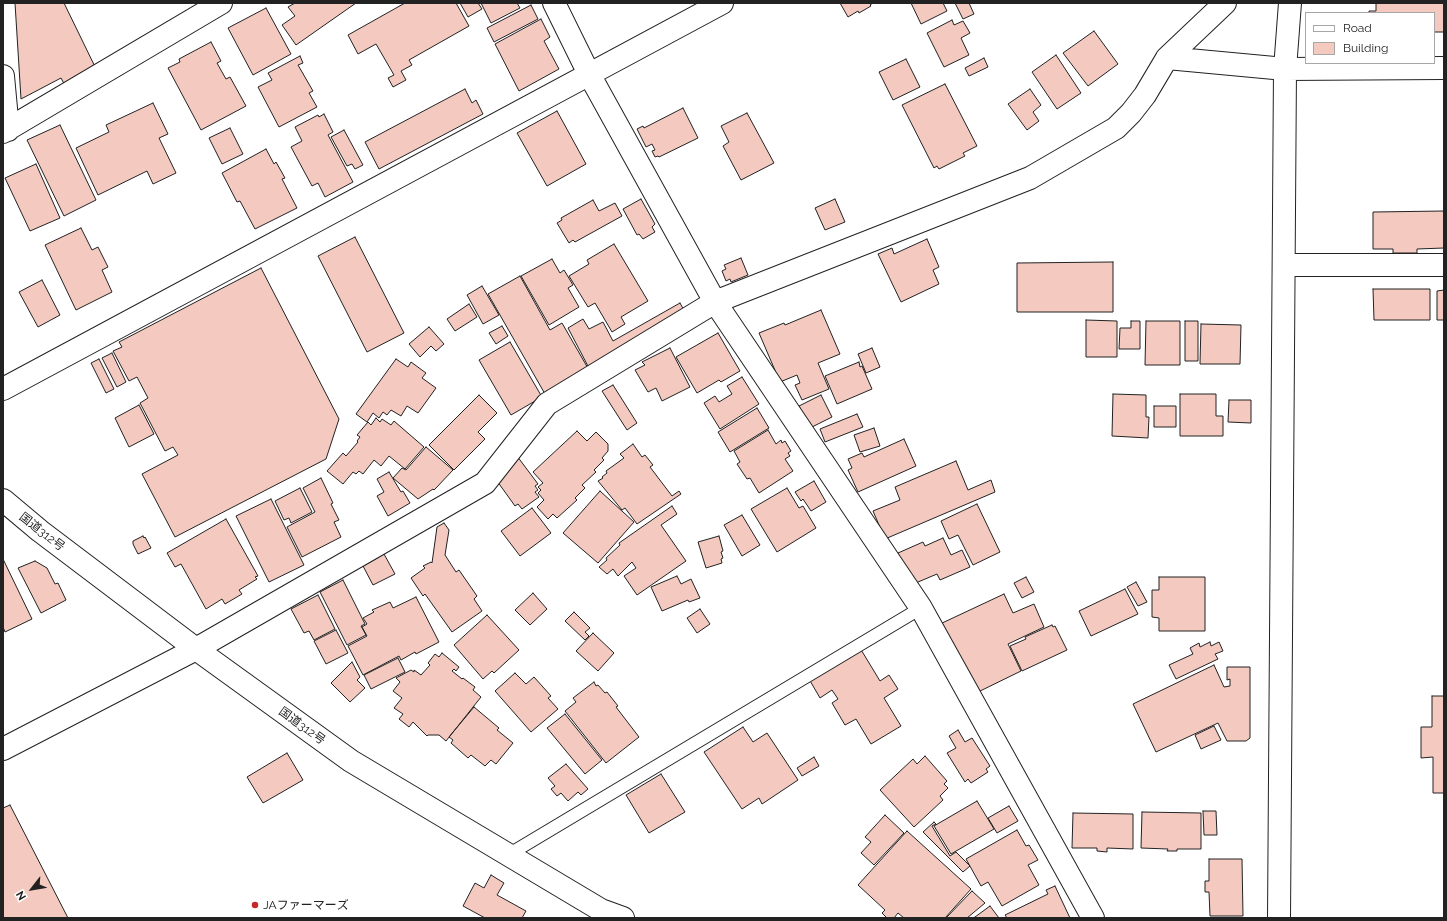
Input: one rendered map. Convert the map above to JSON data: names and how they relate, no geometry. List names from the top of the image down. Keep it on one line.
{"streets":{"main road":["国道312号"]},"places":["JAファーマーズ"],"legend":["Road","Building"],"north":"bottom left"}
